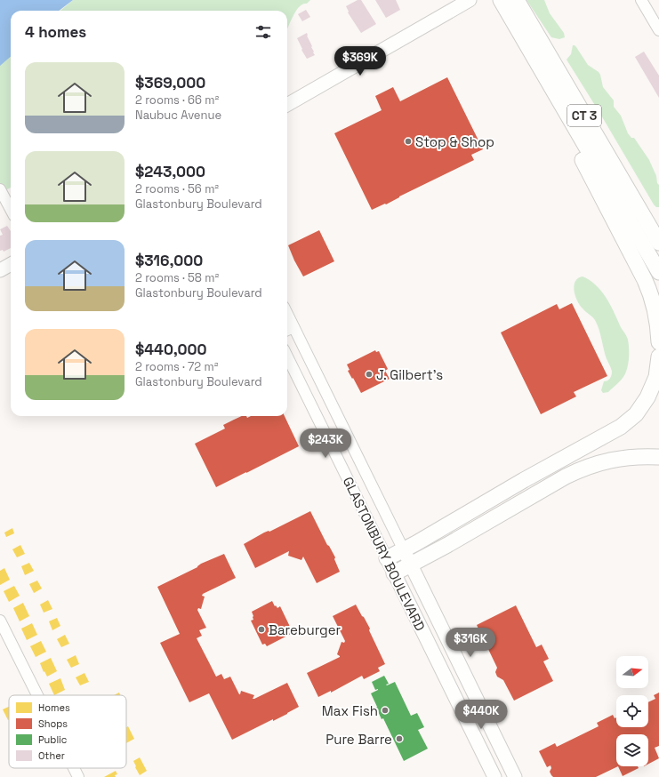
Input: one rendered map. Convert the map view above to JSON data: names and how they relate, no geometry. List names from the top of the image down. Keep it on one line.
{"streets":{"highway":["CT 3"],"main road":["GLASTONBURY BOULEVARD"]},"places":["Stop & Shop","J. Gilbert's","Bareburger","Max Fish","Pure Barre"],"legend":["Homes","Shops","Public","Other"],"north":"right","page":{"heading":"4 homes","price":["$369K","$243K","$316K","$440K"],"list":[{"name":"$369,000","note":"2 rooms · 66 m² · Naubuc Avenue"},{"name":"$243,000","note":"2 rooms · 56 m² · Glastonbury Boulevard"},{"name":"$316,000","note":"2 rooms · 58 m² · Glastonbury Boulevard"},{"name":"$440,000","note":"2 rooms · 72 m² · Glastonbury Boulevard"}]}}
